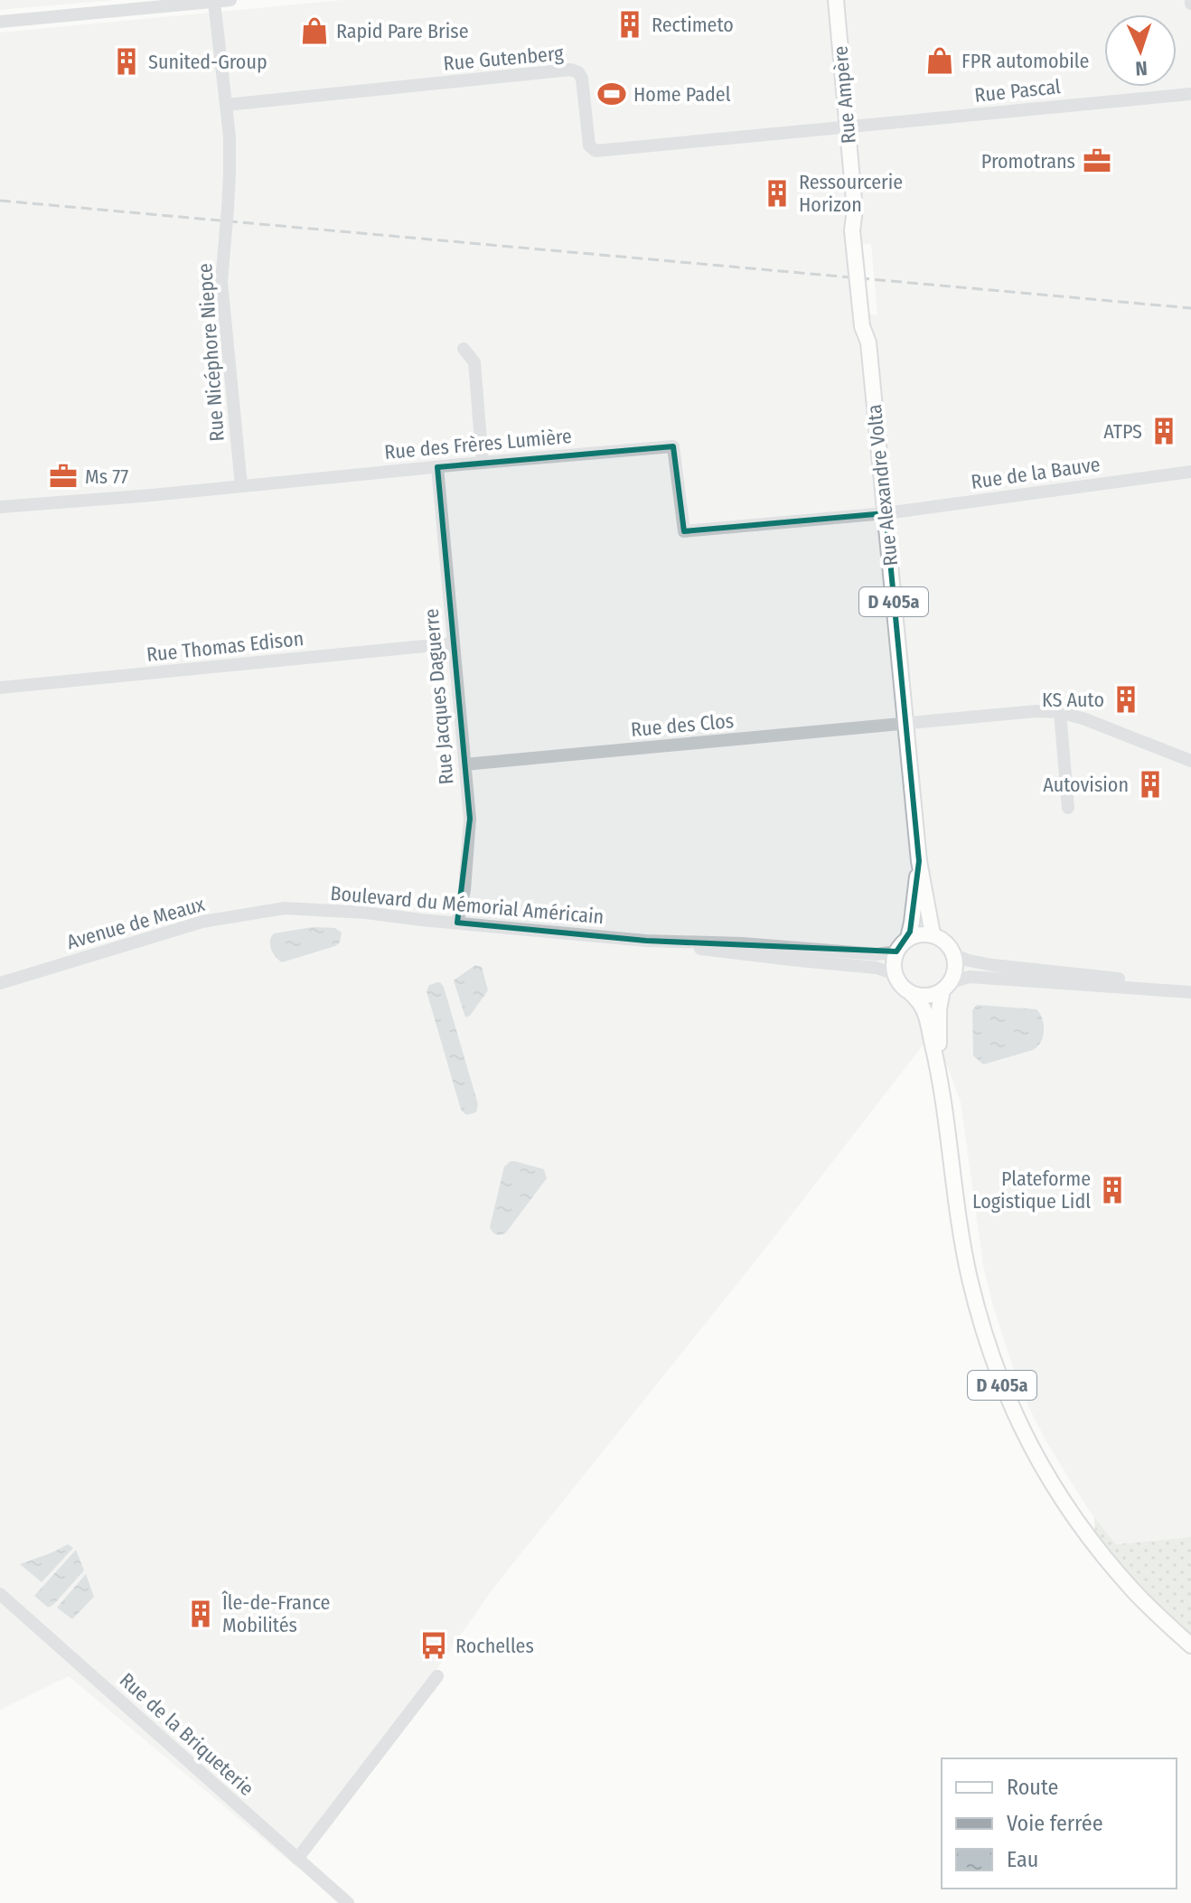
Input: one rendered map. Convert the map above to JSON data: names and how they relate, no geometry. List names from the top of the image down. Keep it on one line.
{"streets":{"main road":["Rue Ampère","Rue Alexandre Volta","D 405a"],"street":["Rue Gutenberg","Rue Pascal","Rue Nicéphore Niepce","Rue des Frères Lumière","Rue de la Bauve","Rue Thomas Edison","Rue Jacques Daguerre","Rue des Clos","Boulevard du Mémorial Américain","Avenue de Meaux","Rue de la Briqueterie"]},"crossings":[["Rue Gutenberg","Rue Pascal"],["Rue Gutenberg","Rue Ampère"],["Rue Gutenberg","Rue Nicéphore Niepce"],["Rue Pascal","Rue Ampère"],["Rue Ampère","Rue Alexandre Volta"],["Rue Nicéphore Niepce","Rue des Frères Lumière"],["Rue des Frères Lumière","Rue de la Bauve"],["Rue des Frères Lumière","Rue Alexandre Volta"],["Rue des Frères Lumière","Rue Jacques Daguerre"],["Rue de la Bauve","Rue Alexandre Volta"],["Rue Alexandre Volta","D 405a"],["Rue Alexandre Volta","Rue des Clos"],["Rue Thomas Edison","Rue Jacques Daguerre"],["Rue Jacques Daguerre","Rue des Clos"],["Rue Jacques Daguerre","Boulevard du Mémorial Américain"],["Boulevard du Mémorial Américain","Avenue de Meaux"]],"places":{"building":["Rectimeto","Sunited-Group","Ressourcerie Horizon","ATPS","KS Auto","Autovision","Plateforme Logistique Lidl","Île-de-France Mobilités"],"shop":["Rapid Pare Brise","FPR automobile"],"sports":["Home Padel"],"office":["Promotrans","Ms 77"],"bus stop":["Rochelles"]},"legend":["Route","Voie ferrée","Eau"],"north":"bottom"}
